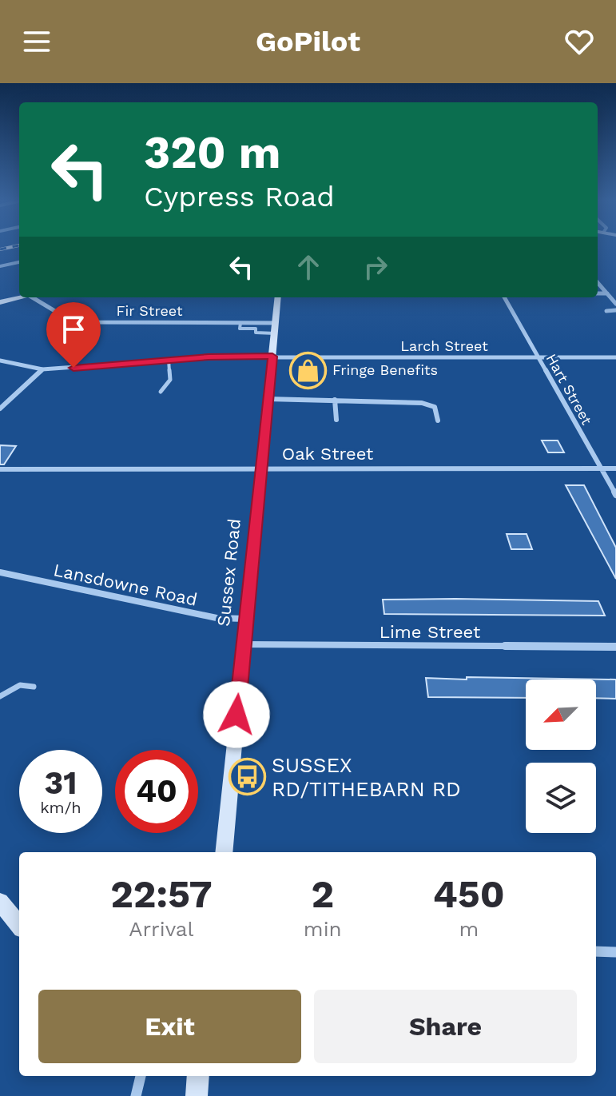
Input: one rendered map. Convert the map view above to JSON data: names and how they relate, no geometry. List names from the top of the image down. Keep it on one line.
{"streets":{"street":["Fir Street","Larch Street","Hart Street","Oak Street","Sussex Road","Lansdowne Road","Lime Street"]},"crossings":[["Fir Street","Sussex Road"],["Larch Street","Hart Street"],["Larch Street","Sussex Road"],["Hart Street","Oak Street"],["Oak Street","Sussex Road"],["Sussex Road","Lansdowne Road"],["Sussex Road","Lime Street"]],"places":{"shop":["Fringe Benefits"],"bus stop":["SUSSEX RD/TITHEBARN RD"]},"north":"bottom left","page":{"header":"GoPilot","turn":["320 m","Cypress Road"],"speed":"31 km/h","limit":"40","eta":["22:57","Arrival","2","min","450","m"],"buttons":["Exit","Share"]}}
